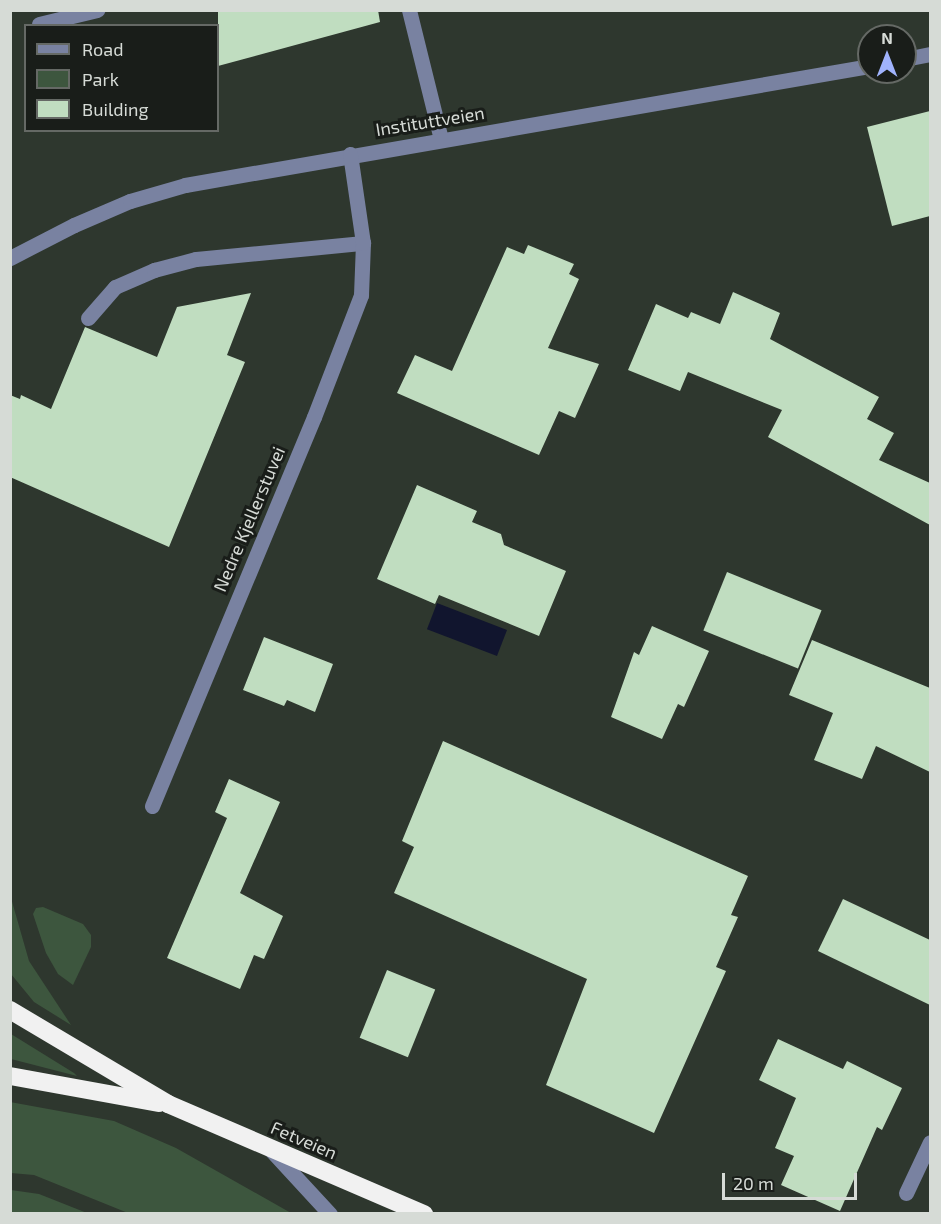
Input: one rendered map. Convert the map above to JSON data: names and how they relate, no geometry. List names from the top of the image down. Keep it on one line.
{"streets":{"highway":["Fetveien"],"street":["Instituttveien","Nedre Kjellerstuvei"]},"crossings":[["Instituttveien","Nedre Kjellerstuvei"]],"legend":["Road","Park","Building"],"scale_bar":"20 m","north":"top"}
